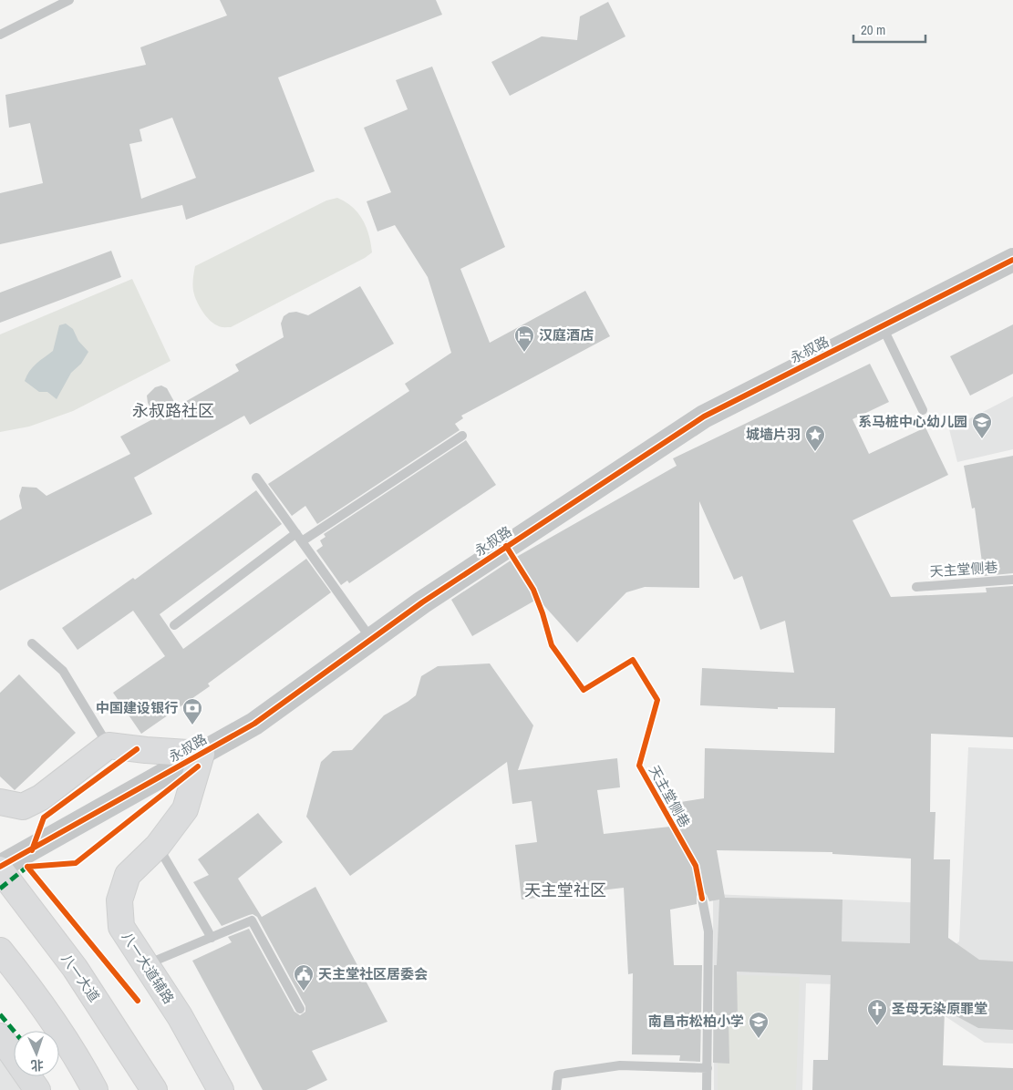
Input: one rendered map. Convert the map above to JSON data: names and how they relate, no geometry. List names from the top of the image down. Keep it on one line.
{"streets":{"main road":["八一大道辅路","八一大道"],"street":["永叔路"],"lane":["天主堂侧巷"]},"crossings":[["永叔路","八一大道辅路"],["永叔路","八一大道"]],"districts":["永叔路社区","天主堂社区"],"places":{"hotel":["汉庭酒店"],"school or university":["系马桩中心幼儿园","南昌市松柏小学"],"place":["城墙片羽"],"bank":["中国建设银行"],"public building":["天主堂社区居委会"],"church":["圣母无染原罪堂"]},"scale_bar":"20 m","north":"bottom"}
